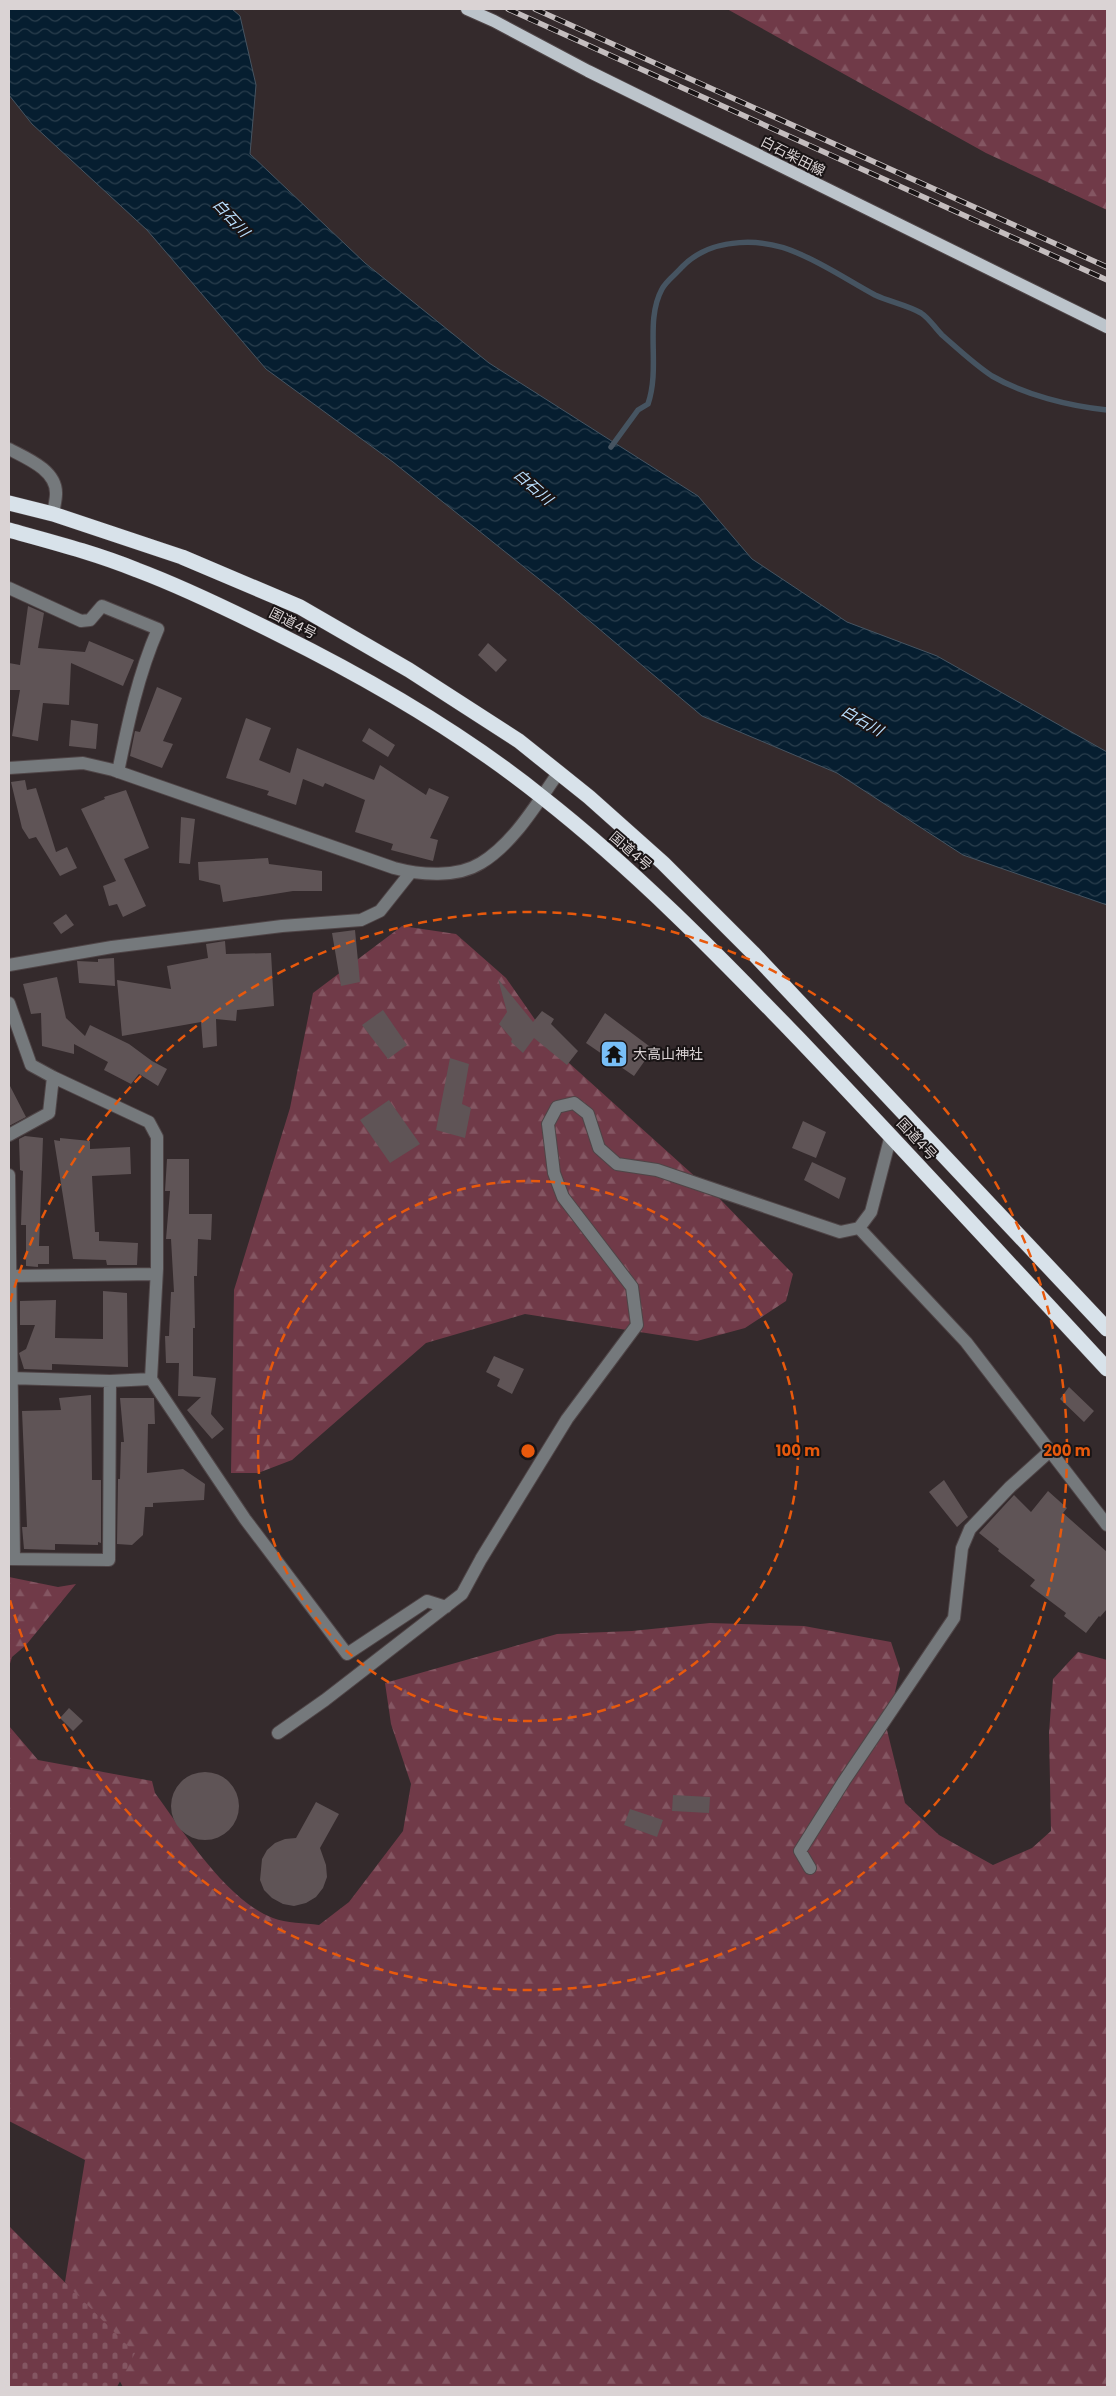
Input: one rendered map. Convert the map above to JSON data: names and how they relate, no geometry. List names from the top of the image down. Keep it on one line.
{"streets":{"highway":["国道4号"],"main road":["白石柴田線"]},"water":["白石川"],"places":{"temple":["大高山神社"]},"rings":["100 m","200 m"]}
